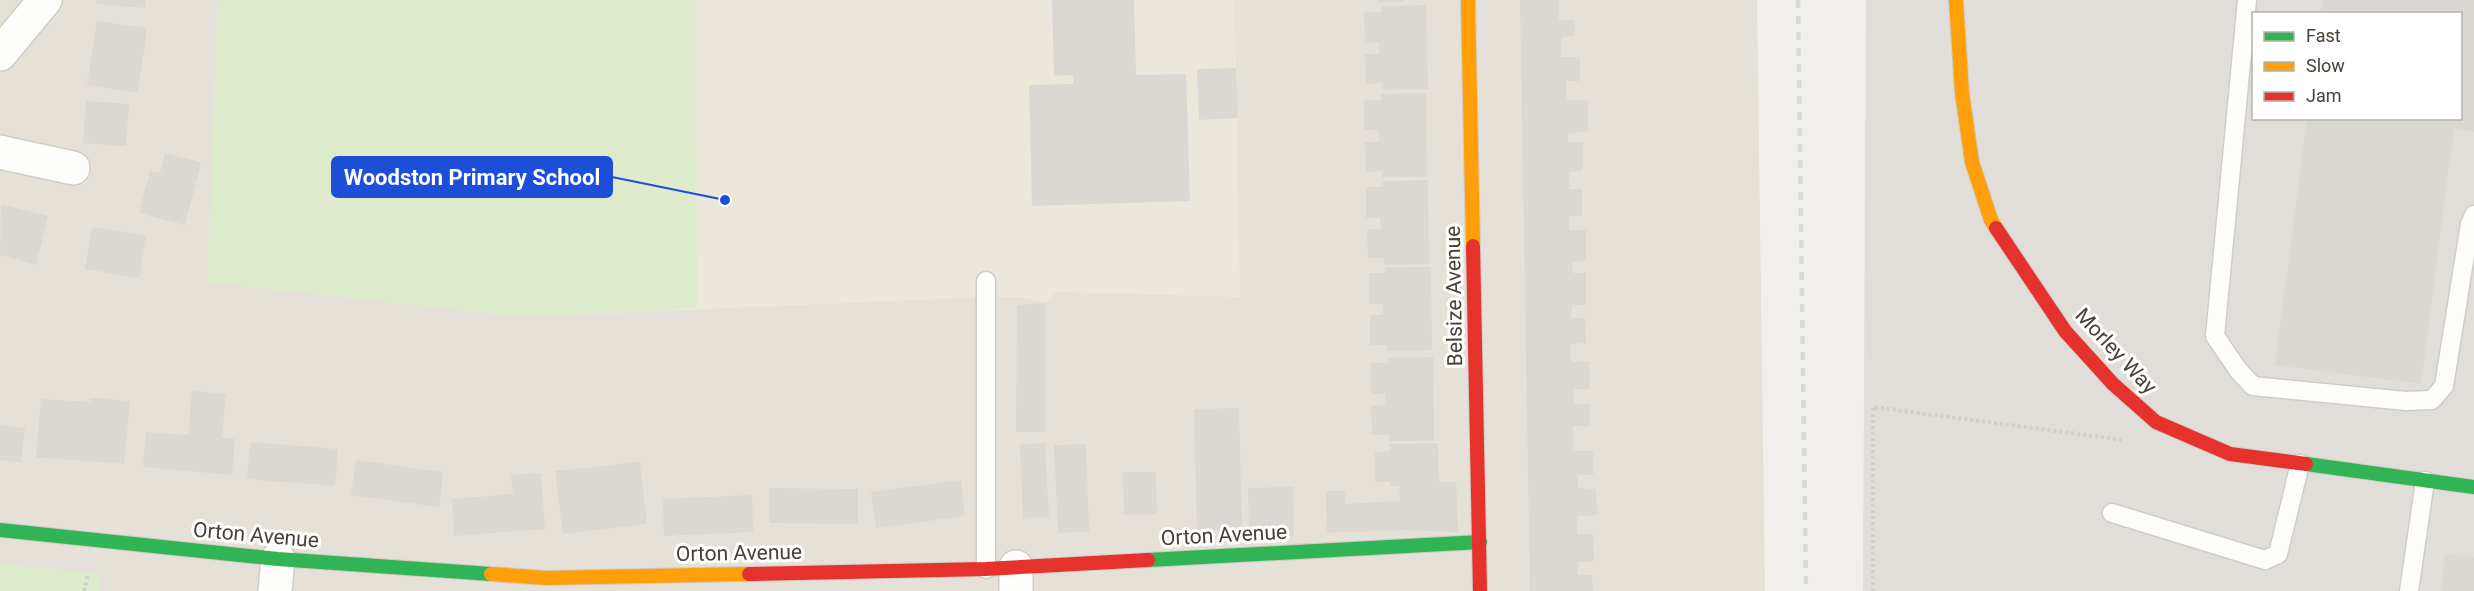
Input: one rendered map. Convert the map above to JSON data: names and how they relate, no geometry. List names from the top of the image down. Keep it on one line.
{"streets":{"street":["Belsize Avenue","Morley Way","Orton Avenue"]},"crossings":[["Belsize Avenue","Orton Avenue"]],"places":["Woodston Primary School"],"legend":["Fast","Slow","Jam"]}
